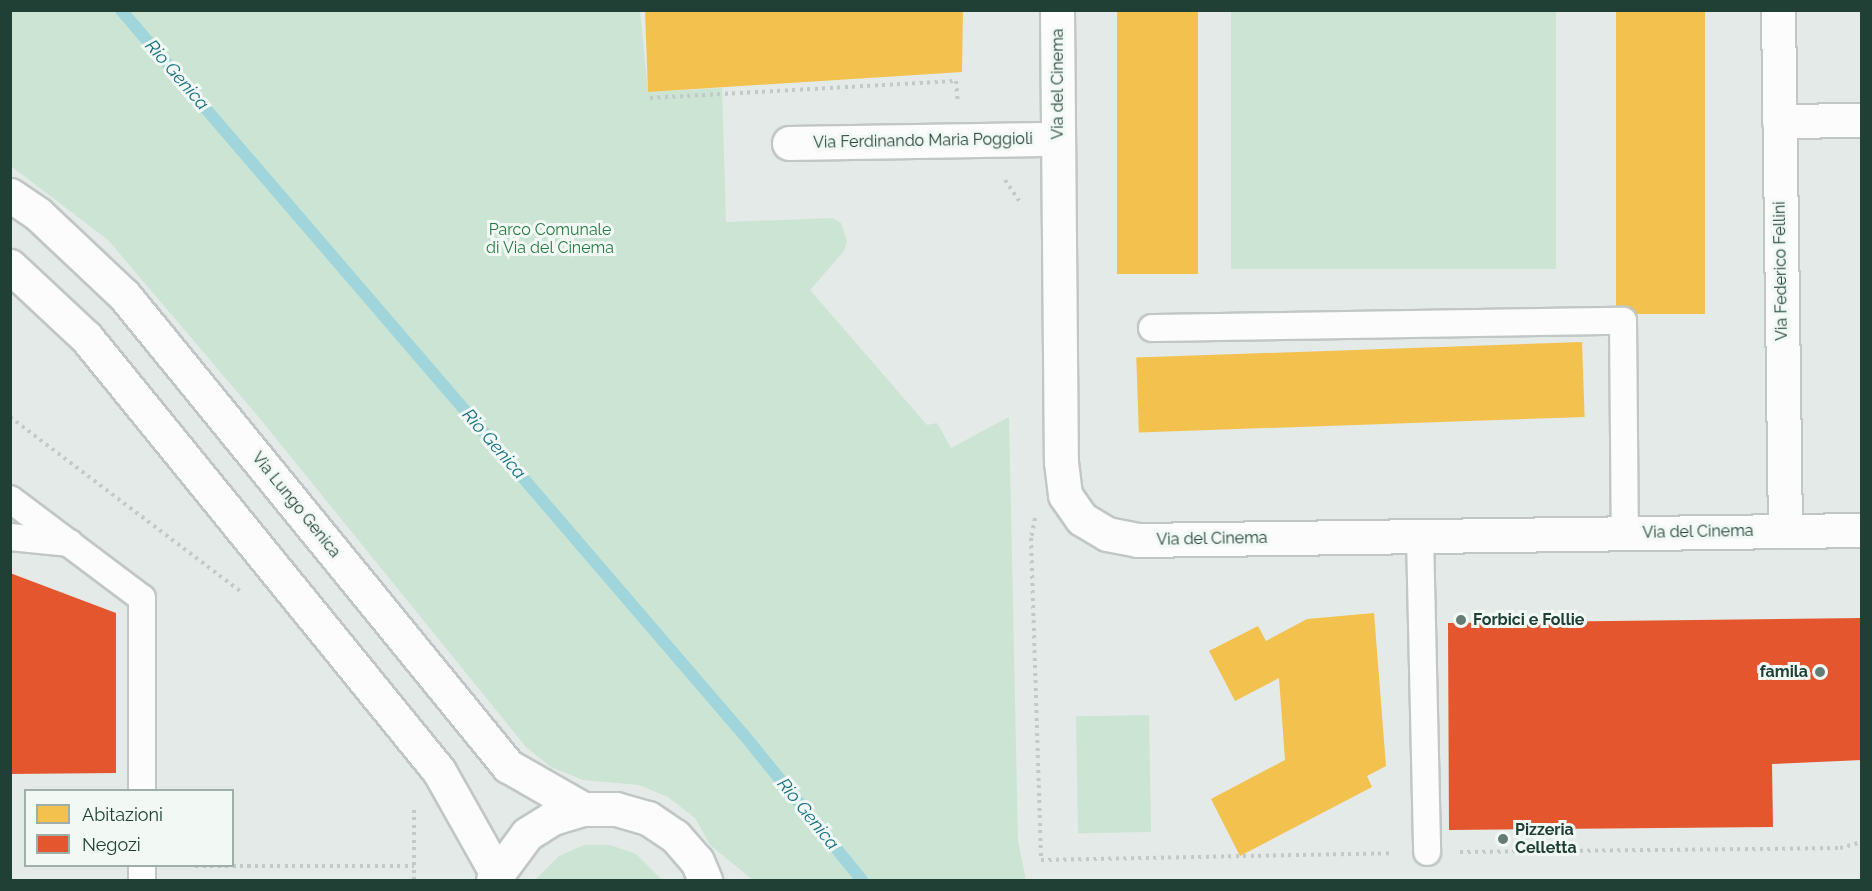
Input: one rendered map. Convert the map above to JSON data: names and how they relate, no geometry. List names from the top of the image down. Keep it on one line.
{"streets":{"street":["Via del Cinema","Via Ferdinando Maria Poggioli","Via Federico Fellini","Via Lungo Genica"]},"crossings":[["Via del Cinema","Via Ferdinando Maria Poggioli"],["Via del Cinema","Via Federico Fellini"]],"water":["Rio Genica"],"parks":["Parco Comunale di Via del Cinema"],"places":["Forbici e Follie","famila","Pizzeria Celletta"],"legend":["Abitazioni","Negozi"]}
